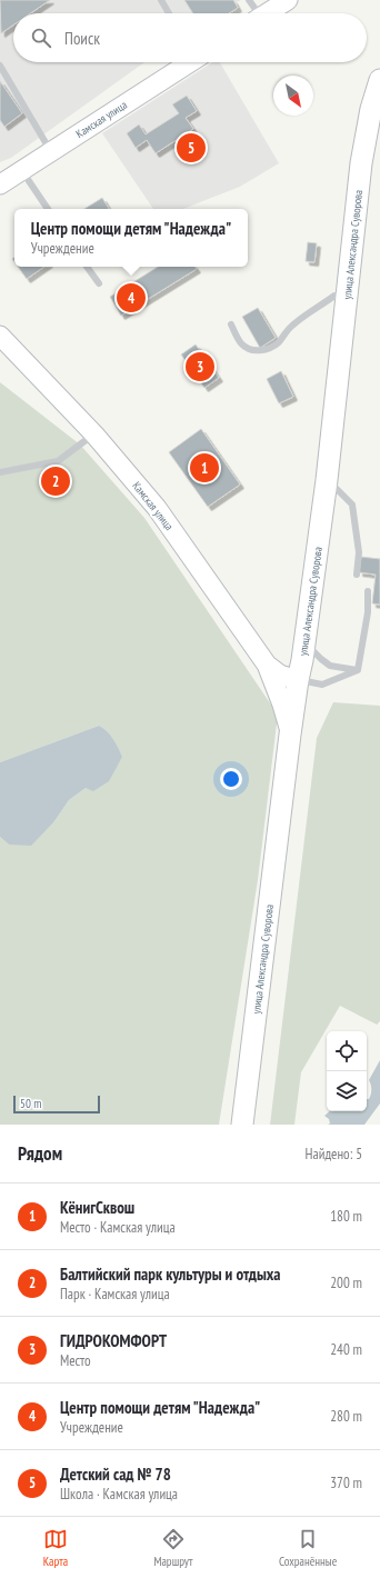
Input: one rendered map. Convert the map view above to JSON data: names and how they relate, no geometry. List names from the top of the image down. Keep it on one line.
{"streets":{"main road":["Камская улица","улица Александра Суворова"]},"crossings":[["Камская улица","улица Александра Суворова"]],"scale_bar":"50 m","north":"bottom right","page":{"search":"Поиск","pins":["5","4","3","1","2"],"popup":["Центр помощи детям \"Надежда\"","Учреждение"],"scale":"50 m","heading":["Рядом","Найдено: 5"],"list":[{"mark":"1","name":"КёнигСквош","note":"Место · Камская улица","value":"180 m"},{"mark":"2","name":"Балтийский парк культуры и отдыха","note":"Парк · Камская улица","value":"200 m"},{"mark":"3","name":"ГИДРОКОМФОРТ","note":"Место","value":"240 m"},{"mark":"4","name":"Центр помощи детям \"Надежда\"","note":"Учреждение","value":"280 m"},{"mark":"5","name":"Детский сад № 78","note":"Школа · Камская улица","value":"370 m"}],"nav":["Карта","Маршрут","Сохранённые"]}}
